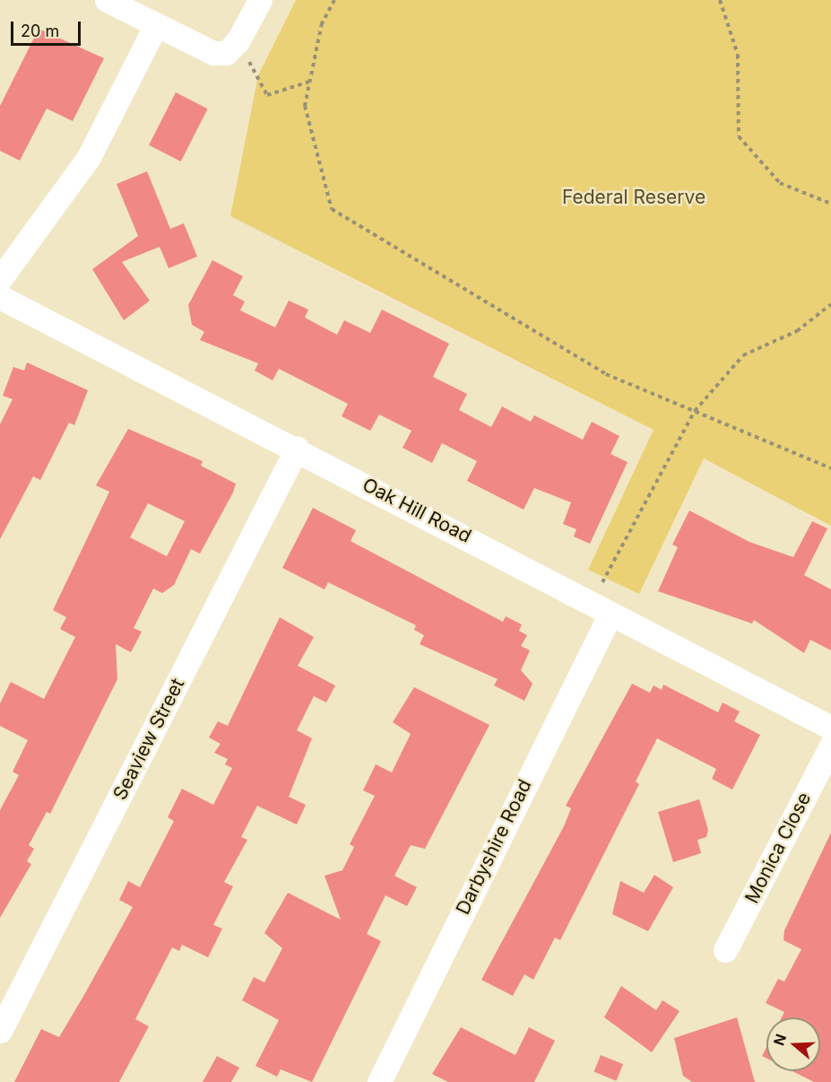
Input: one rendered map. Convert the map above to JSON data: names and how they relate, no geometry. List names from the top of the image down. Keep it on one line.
{"streets":{"street":["Oak Hill Road","Seaview Street","Darbyshire Road","Monica Close"]},"crossings":[["Oak Hill Road","Seaview Street"],["Oak Hill Road","Darbyshire Road"]],"parks":["Federal Reserve"],"scale_bar":"20 m","north":"left"}
